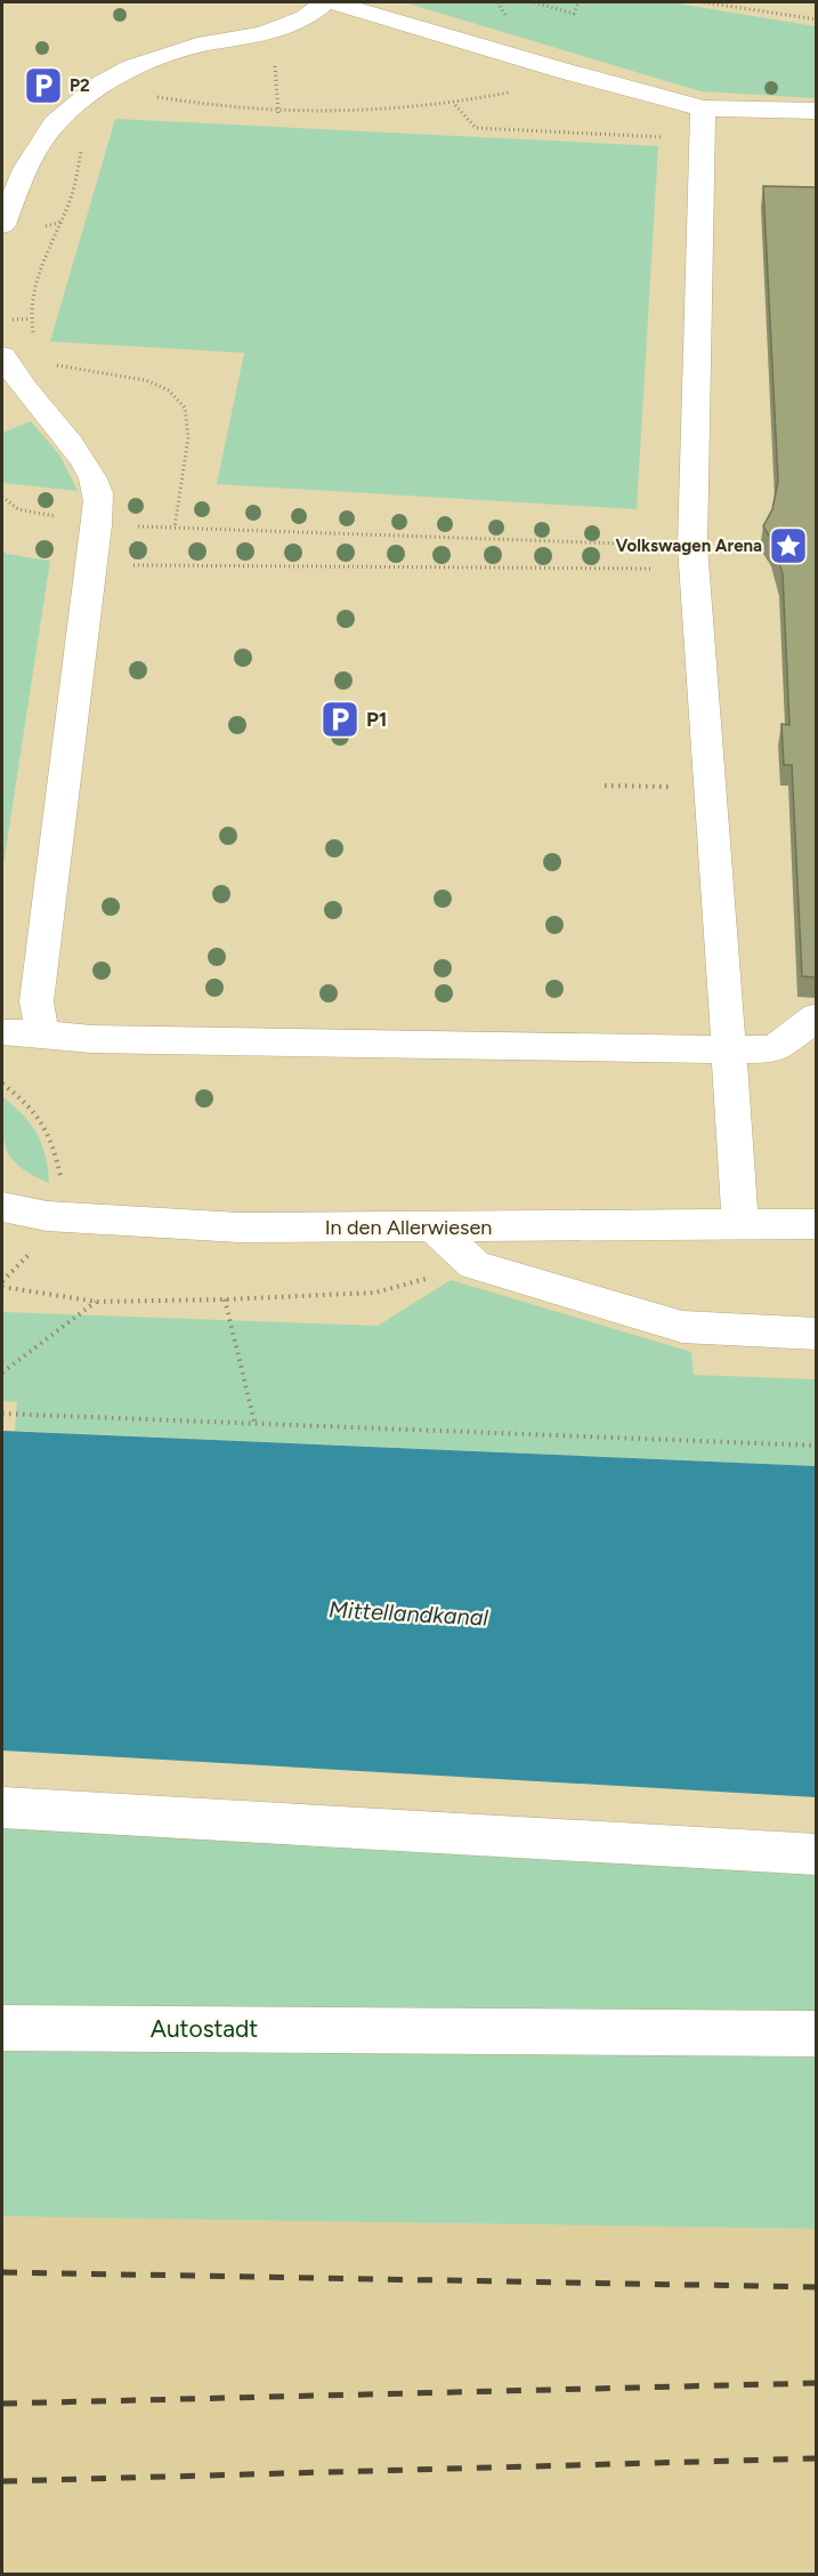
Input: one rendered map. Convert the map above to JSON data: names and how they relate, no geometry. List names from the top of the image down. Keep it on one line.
{"streets":{"street":["In den Allerwiesen"]},"water":["Mittellandkanal"],"parks":["Autostadt"],"places":{"parking":["P2","P1"],"place":["Volkswagen Arena"]}}
